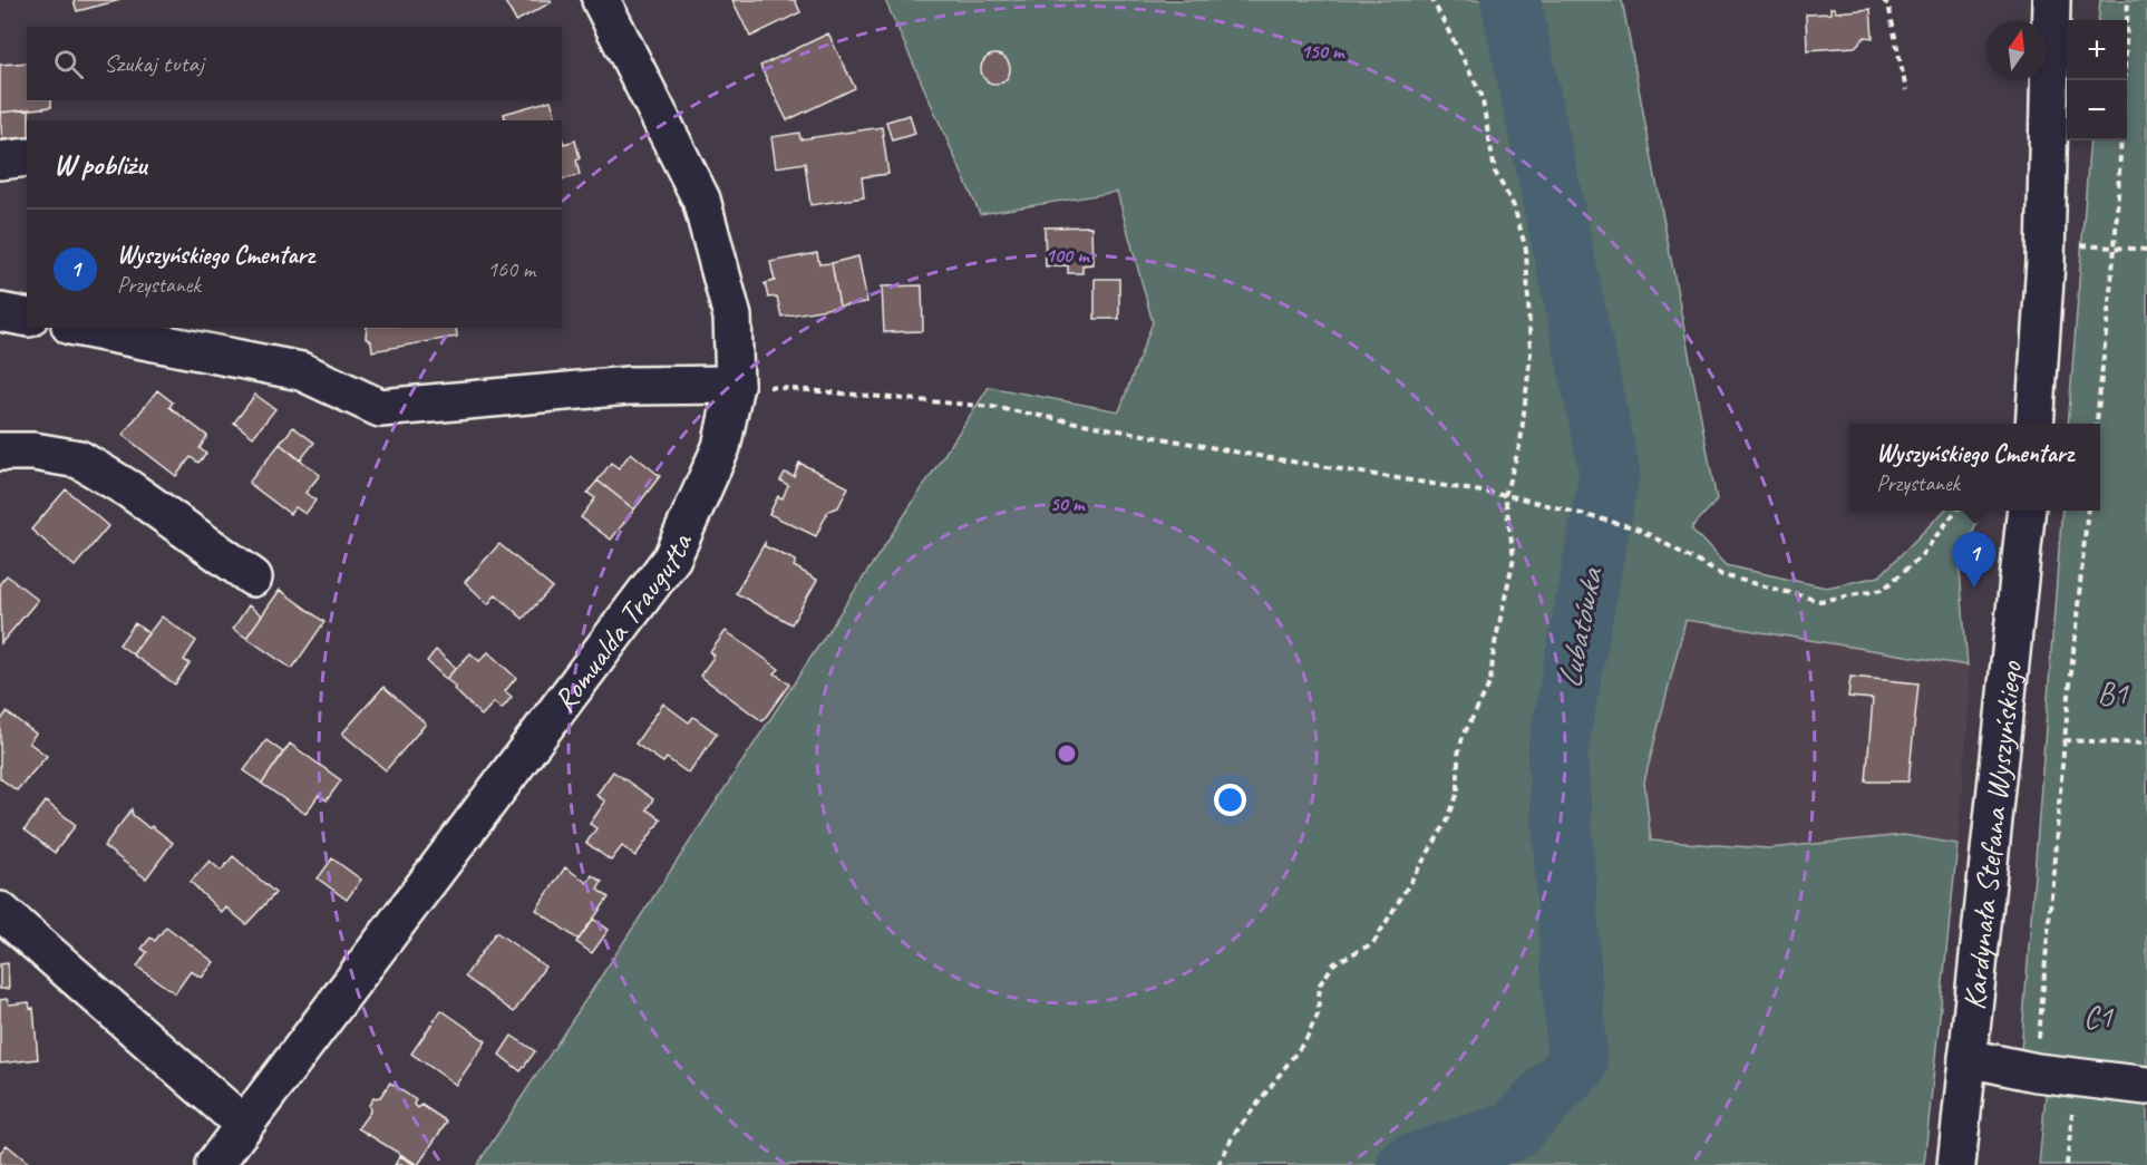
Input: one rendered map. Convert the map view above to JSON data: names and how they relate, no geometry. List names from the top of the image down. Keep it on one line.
{"streets":{"street":["Romualda Traugutta","Kardynała Stefana Wyszyńskiego"]},"water":["Lubatówka"],"parks":["B1","C1"],"north":"top","page":{"map_buttons":["+","−"],"search":"Szukaj tutaj","heading":"W pobliżu","list":[{"mark":"1","name":"Wyszyńskiego Cmentarz","note":"Przystanek","value":"160 m"}],"popup":["Wyszyńskiego Cmentarz","Przystanek"],"pins":"1"},"rings":["150 m","100 m","50 m"]}
